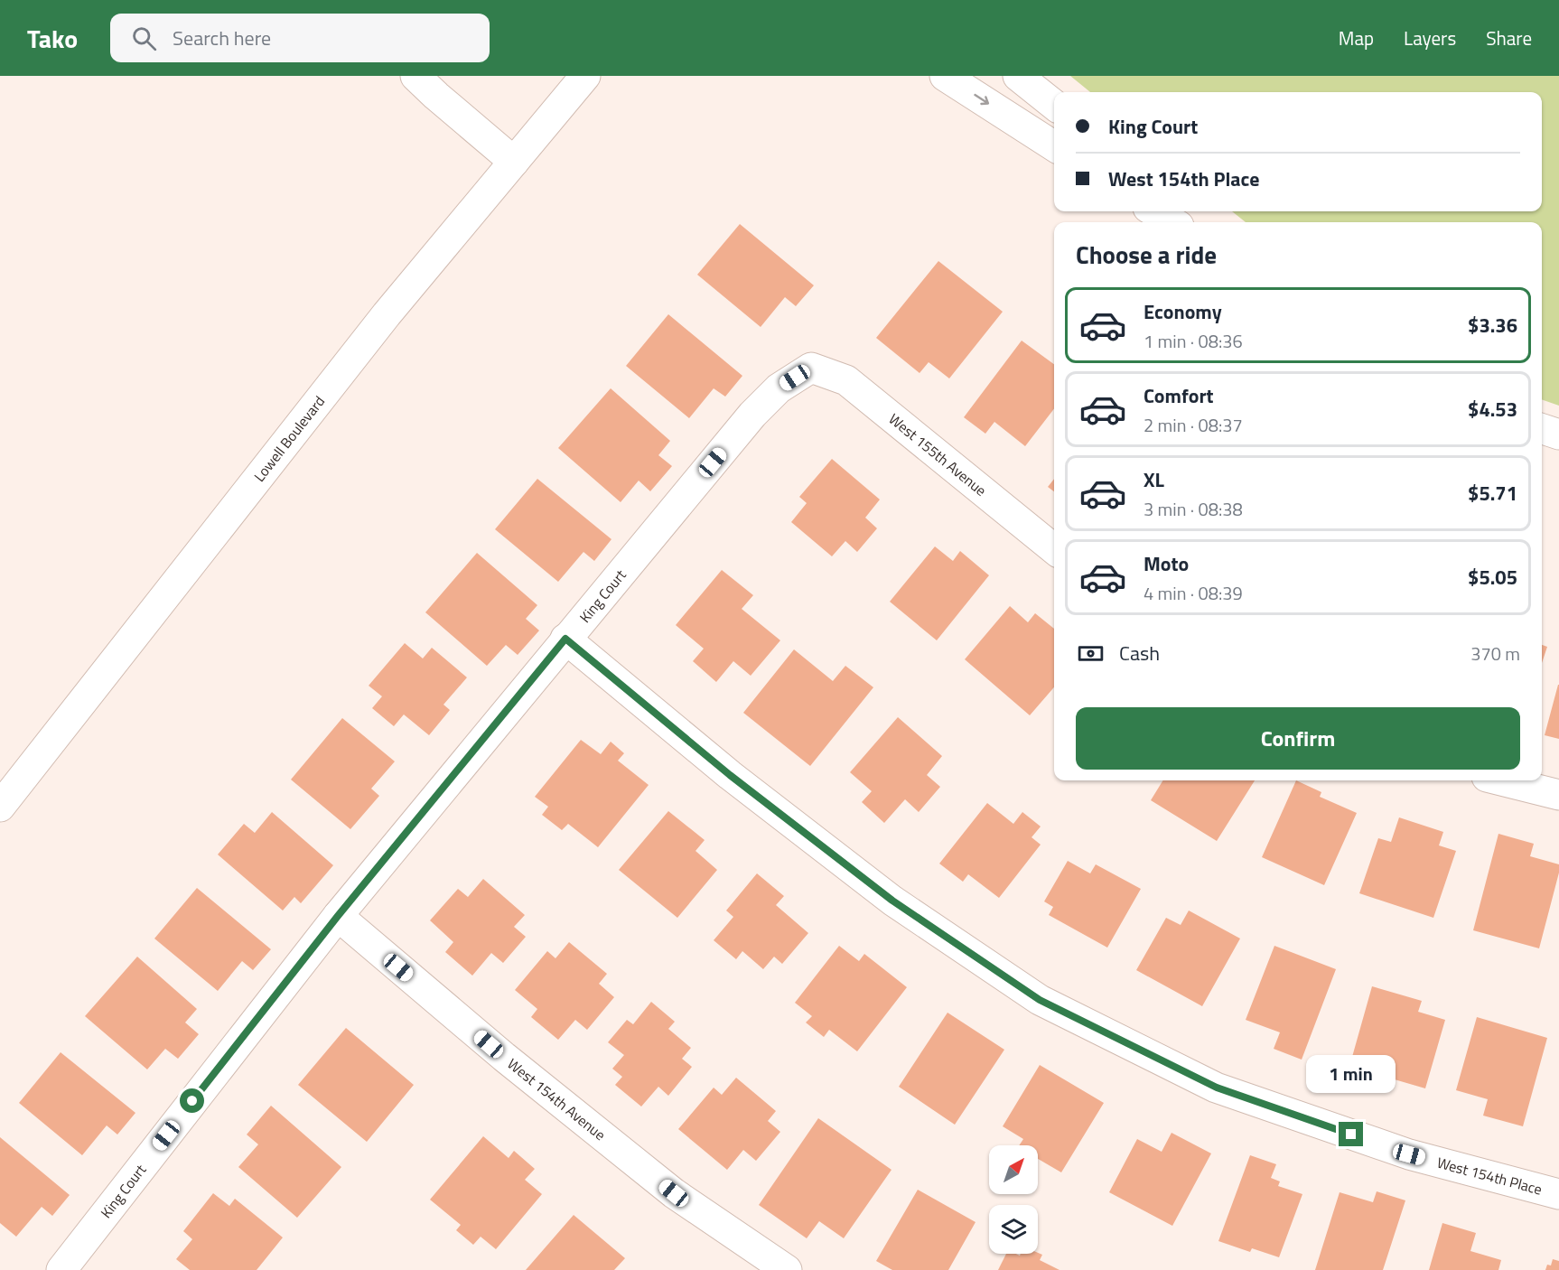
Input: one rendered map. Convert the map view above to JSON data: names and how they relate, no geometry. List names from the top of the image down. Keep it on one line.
{"streets":{"street":["Lowell Boulevard","West 155th Avenue","King Court","West 154th Avenue","West 154th Place"]},"crossings":[["West 155th Avenue","King Court"],["King Court","West 154th Avenue"],["King Court","West 154th Place"]],"north":"top right","page":{"header":"Tako","search":"Search here","nav":["Map","Layers","Share"],"banner":["King Court","West 154th Place"],"heading":"Choose a ride","list":[{"name":"Economy","note":"1 min · 08:36","value":"$3.36"},{"name":"Comfort","note":"2 min · 08:37","value":"$4.53"},{"name":"XL","note":"3 min · 08:38","value":"$5.71"},{"name":"Moto","note":"4 min · 08:39","value":"$5.05"}],"pay":["Cash","370 m"],"buttons":"Confirm","bubble":"1 min"}}
